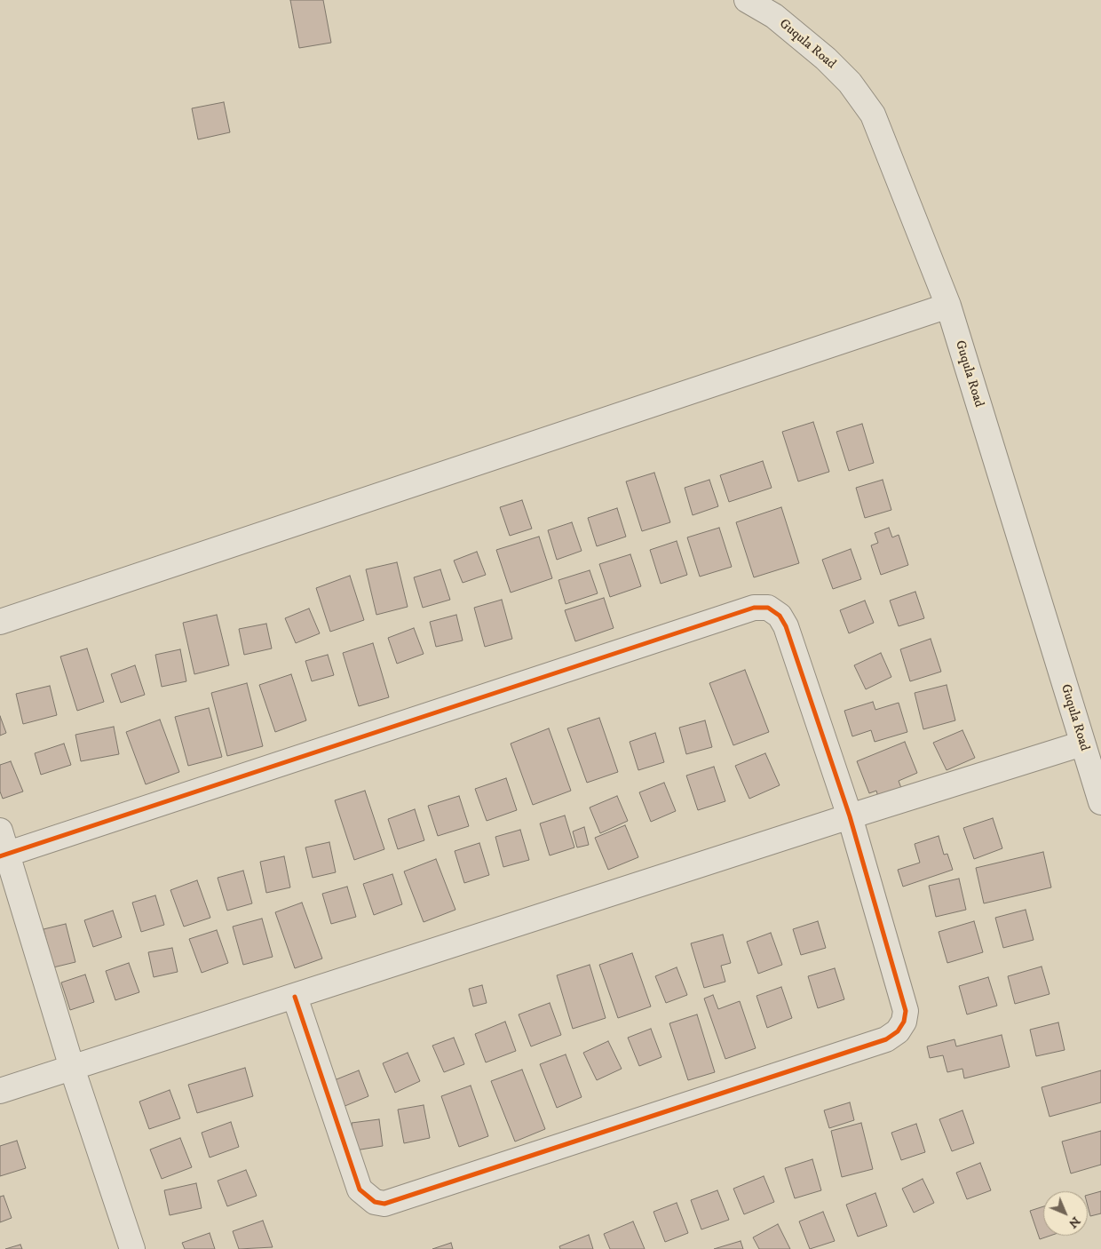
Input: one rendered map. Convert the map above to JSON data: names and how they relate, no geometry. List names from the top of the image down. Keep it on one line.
{"streets":{"street":["Guqula Road"]},"north":"bottom right"}
